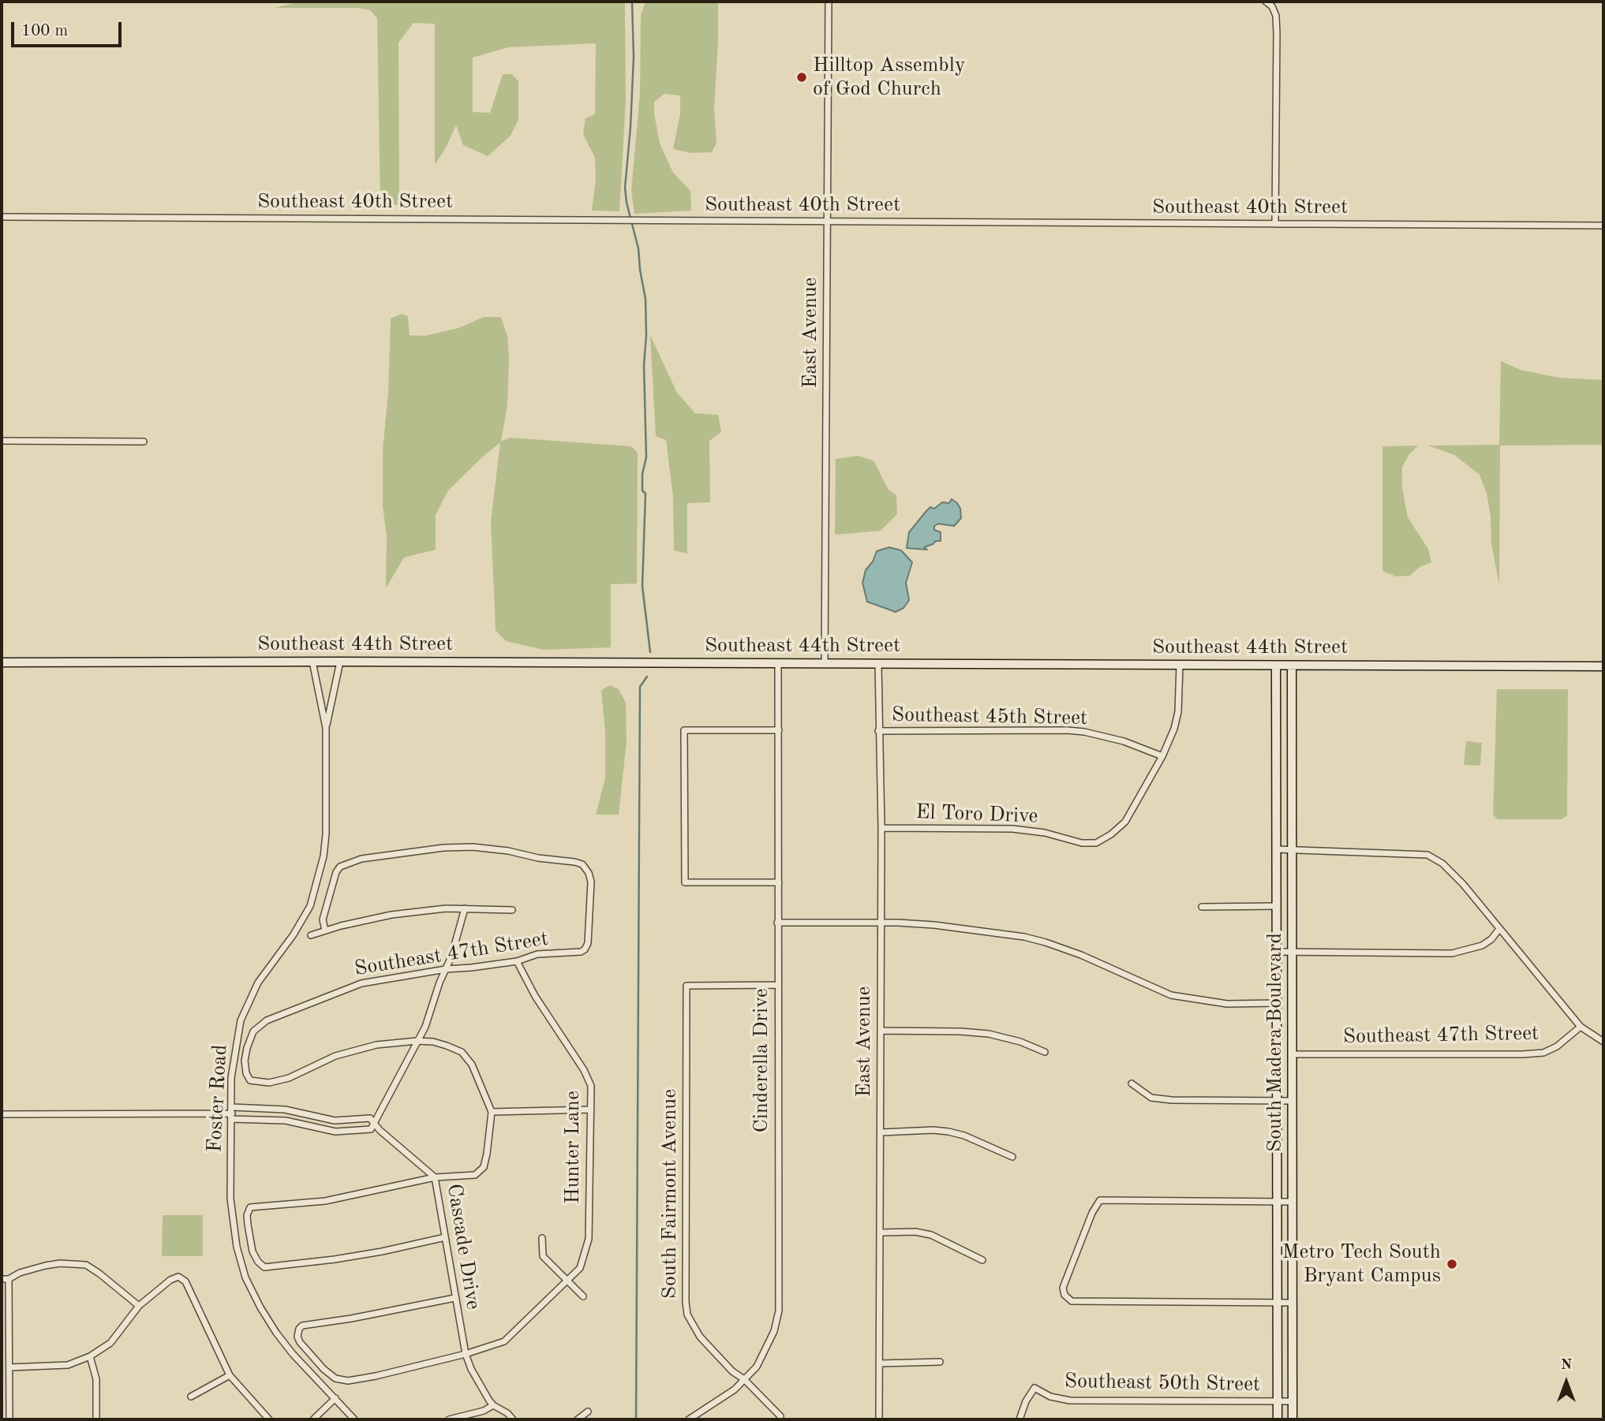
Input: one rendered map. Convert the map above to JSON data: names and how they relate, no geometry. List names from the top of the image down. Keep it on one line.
{"streets":{"main road":["Southeast 44th Street","South Madera Boulevard"],"street":["Southeast 40th Street","East Avenue","Southeast 45th Street","El Toro Drive","Southeast 47th Street","Cinderella Drive","Foster Road","Hunter Lane","South Fairmont Avenue","Cascade Drive","Southeast 50th Street"]},"crossings":[["Southeast 40th Street","East Avenue"],["East Avenue","Southeast 44th Street"],["East Avenue","Southeast 45th Street"],["East Avenue","El Toro Drive"],["Southeast 44th Street","El Toro Drive"],["Southeast 44th Street","South Madera Boulevard"],["Southeast 44th Street","Cinderella Drive"],["Southeast 44th Street","Foster Road"],["Southeast 45th Street","El Toro Drive"],["Southeast 47th Street","South Madera Boulevard"],["Southeast 47th Street","Hunter Lane"],["Southeast 47th Street","Cascade Drive"],["South Madera Boulevard","Southeast 50th Street"],["Cinderella Drive","South Fairmont Avenue"],["Hunter Lane","Cascade Drive"]],"places":["Hilltop Assembly of God Church","Metro Tech South Bryant Campus"],"scale_bar":"100 m","north":"top"}
